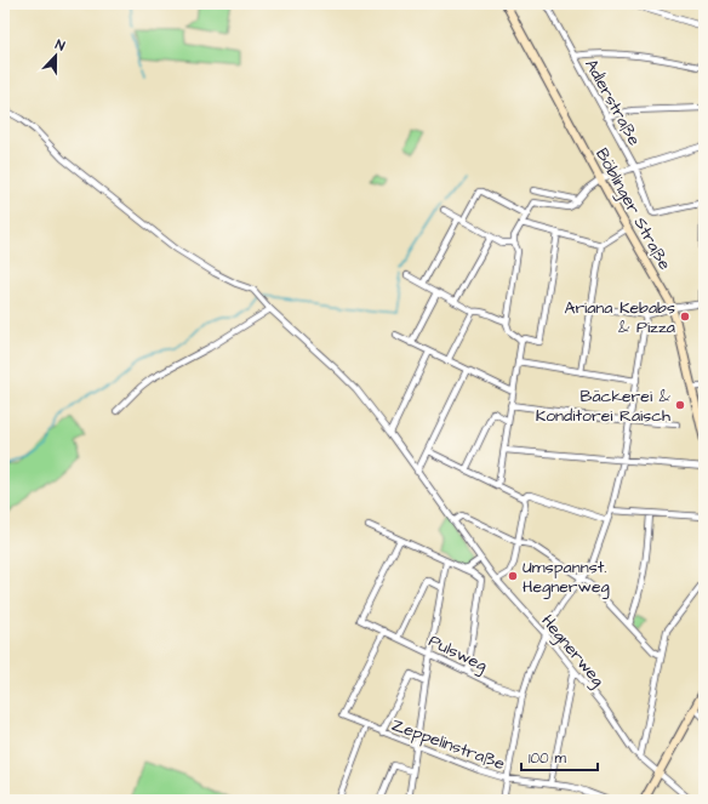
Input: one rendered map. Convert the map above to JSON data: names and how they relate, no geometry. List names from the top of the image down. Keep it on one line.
{"streets":{"main road":["Böblinger Straße"],"street":["Adlerstraße","Hegnerweg","Pulsweg","Zeppelinstraße"]},"crossings":[["Pulsweg","Zeppelinstraße"]],"places":["Ariana Kebabs & Pizza","Bäckerei & Konditorei Raisch","Umspannst. Hegnerweg"],"scale_bar":"100 m","north":"top"}
